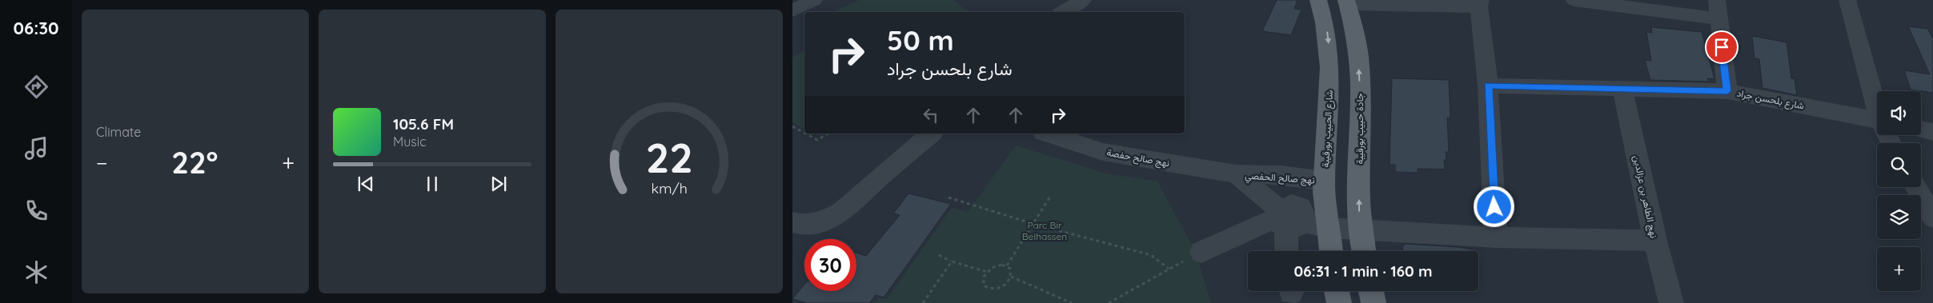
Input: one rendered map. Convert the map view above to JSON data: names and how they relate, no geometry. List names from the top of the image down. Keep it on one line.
{"streets":{"main road":["شارع الحبيب بورقيبة","جادة حبيب بورقيبة"],"street":["شارع بلحسن جراد","نهج صالح حفصة","نهج صالح الحفصي","نهج الطاهر بن عزالدين"]},"crossings":[["شارع بلحسن جراد","نهج الطاهر بن عزالدين"],["شارع الحبيب بورقيبة","نهج صالح الحفصي"],["نهج صالح حفصة","نهج صالح الحفصي"]],"one_way":["شارع الحبيب بورقيبة","جادة حبيب بورقيبة"],"parks":["Parc Bir Belhassen"],"page":{"tabs":"06:30","tile":"Climate","turn":["50 m","شارع بلحسن جراد"],"map_buttons":"+","song":["105.6 FM","Music"],"heat":["−","22°","+"],"limit":"30","trip":"06:31 · 1 min · 160 m","gauge":["22","km/h"]}}
